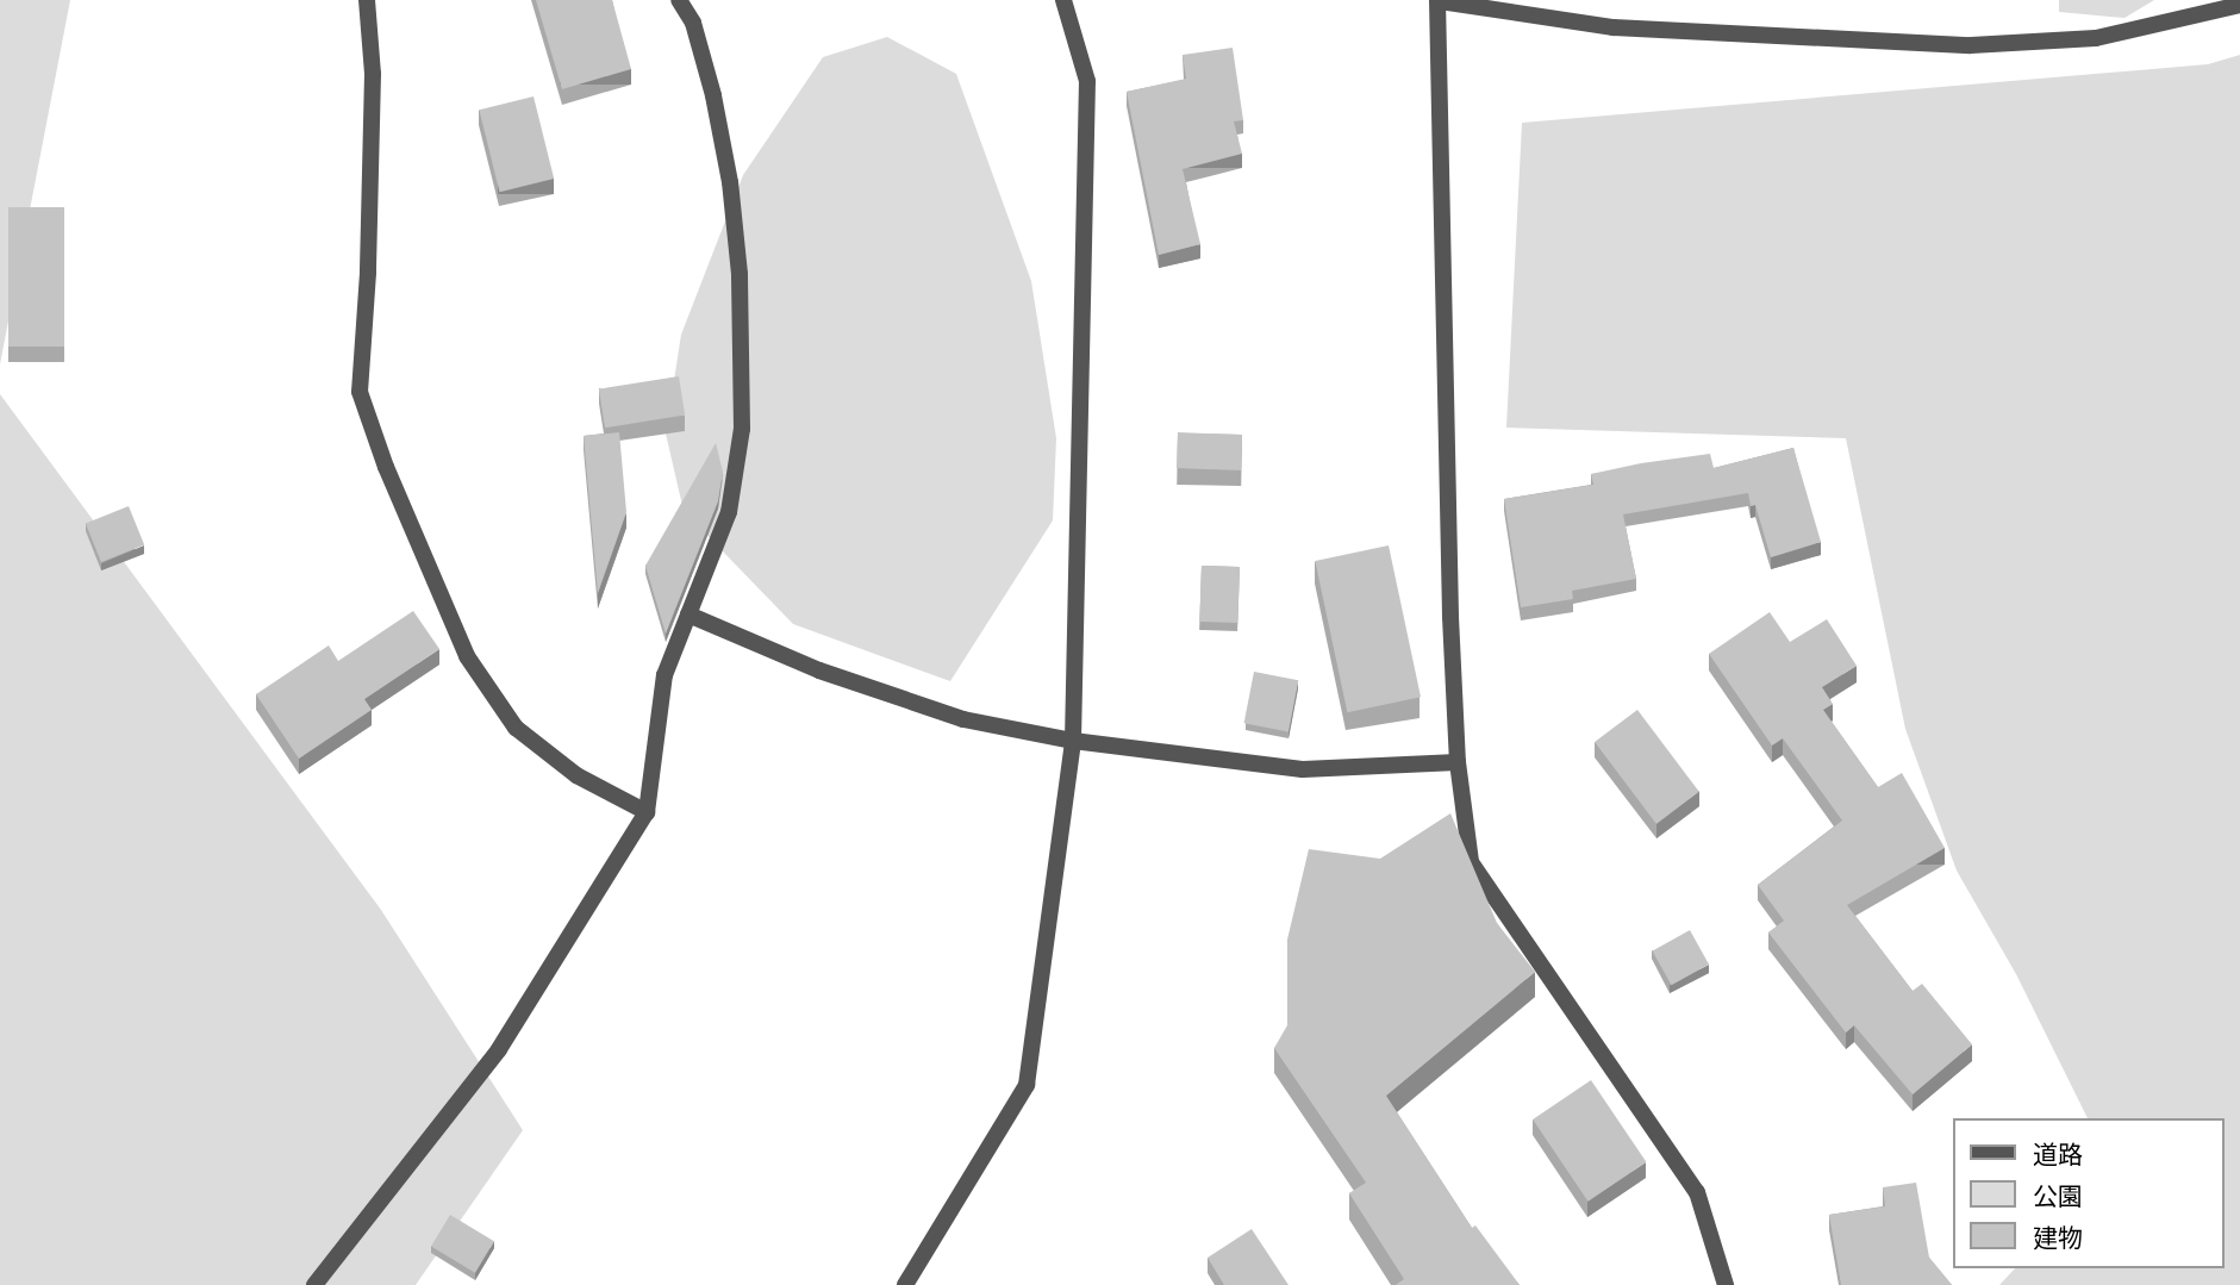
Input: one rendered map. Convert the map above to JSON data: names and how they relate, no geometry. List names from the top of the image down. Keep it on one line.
{"legend":["道路","公園","建物"]}
